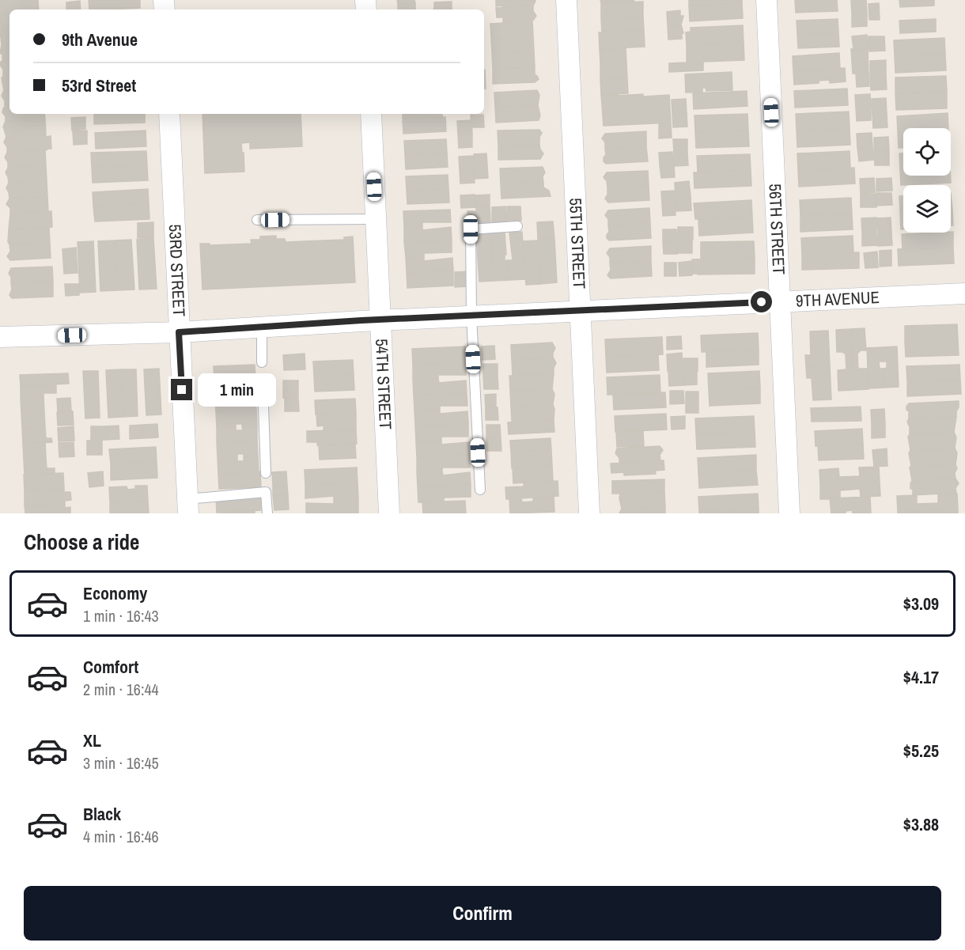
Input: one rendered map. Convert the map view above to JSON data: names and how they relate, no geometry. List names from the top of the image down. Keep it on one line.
{"streets":{"street":["56TH STREET","55TH STREET","53RD STREET","9TH AVENUE","54TH STREET"]},"crossings":[["56TH STREET","9TH AVENUE"],["55TH STREET","9TH AVENUE"],["53RD STREET","9TH AVENUE"],["9TH AVENUE","54TH STREET"]],"page":{"banner":["9th Avenue","53rd Street"],"bubble":"1 min","heading":"Choose a ride","list":[{"name":"Economy","note":"1 min · 16:43","value":"$3.09"},{"name":"Comfort","note":"2 min · 16:44","value":"$4.17"},{"name":"XL","note":"3 min · 16:45","value":"$5.25"},{"name":"Black","note":"4 min · 16:46","value":"$3.88"}],"buttons":"Confirm"}}
